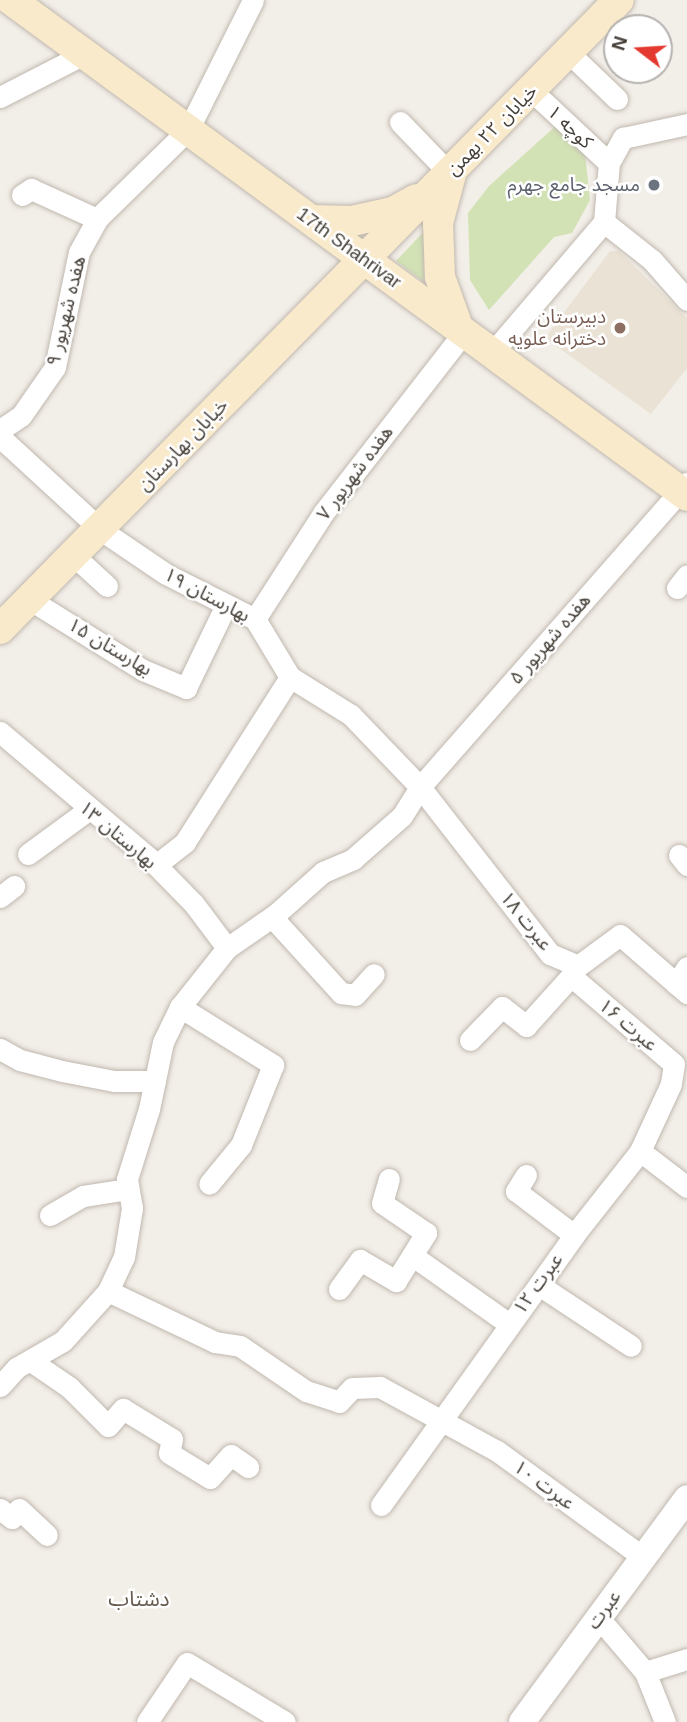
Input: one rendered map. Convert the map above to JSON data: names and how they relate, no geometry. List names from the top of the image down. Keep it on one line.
{"streets":{"main road":["خیابان ۲۲ بهمن","17th Shahrivar","خیابان بهارستان"],"street":["کوچه ۱","هفده شهریور ۹","هفده شهریور ۷","بهارستان ۱۹","هفده شهریور ۵","بهارستان ۱۵","بهارستان ۱۳","عبرت ۱۸","عبرت ۱۶","عبرت ۱۲","عبرت ۱۰","عبرت"]},"crossings":[["کوچه ۱","خیابان ۲۲ بهمن"],["خیابان ۲۲ بهمن","17th Shahrivar"],["خیابان ۲۲ بهمن","خیابان بهارستان"],["17th Shahrivar","هفده شهریور ۹"],["17th Shahrivar","خیابان بهارستان"],["17th Shahrivar","هفده شهریور ۷"],["17th Shahrivar","هفده شهریور ۵"],["خیابان بهارستان","بهارستان ۱۹"],["خیابان بهارستان","بهارستان ۱۵"],["هفده شهریور ۷","بهارستان ۱۹"],["بهارستان ۱۹","هفده شهریور ۵"],["بهارستان ۱۹","بهارستان ۱۵"],["بهارستان ۱۹","عبرت ۱۸"],["هفده شهریور ۵","بهارستان ۱۳"],["هفده شهریور ۵","عبرت ۱۸"],["هفده شهریور ۵","عبرت ۱۰"],["عبرت ۱۸","عبرت ۱۶"],["عبرت ۱۶","عبرت ۱۲"],["عبرت ۱۲","عبرت ۱۰"],["عبرت ۱۰","عبرت"]],"districts":["دشتاب"],"places":["مسجد جامع جهرم","دبیرستان دخترانه علویه"],"north":"left"}
